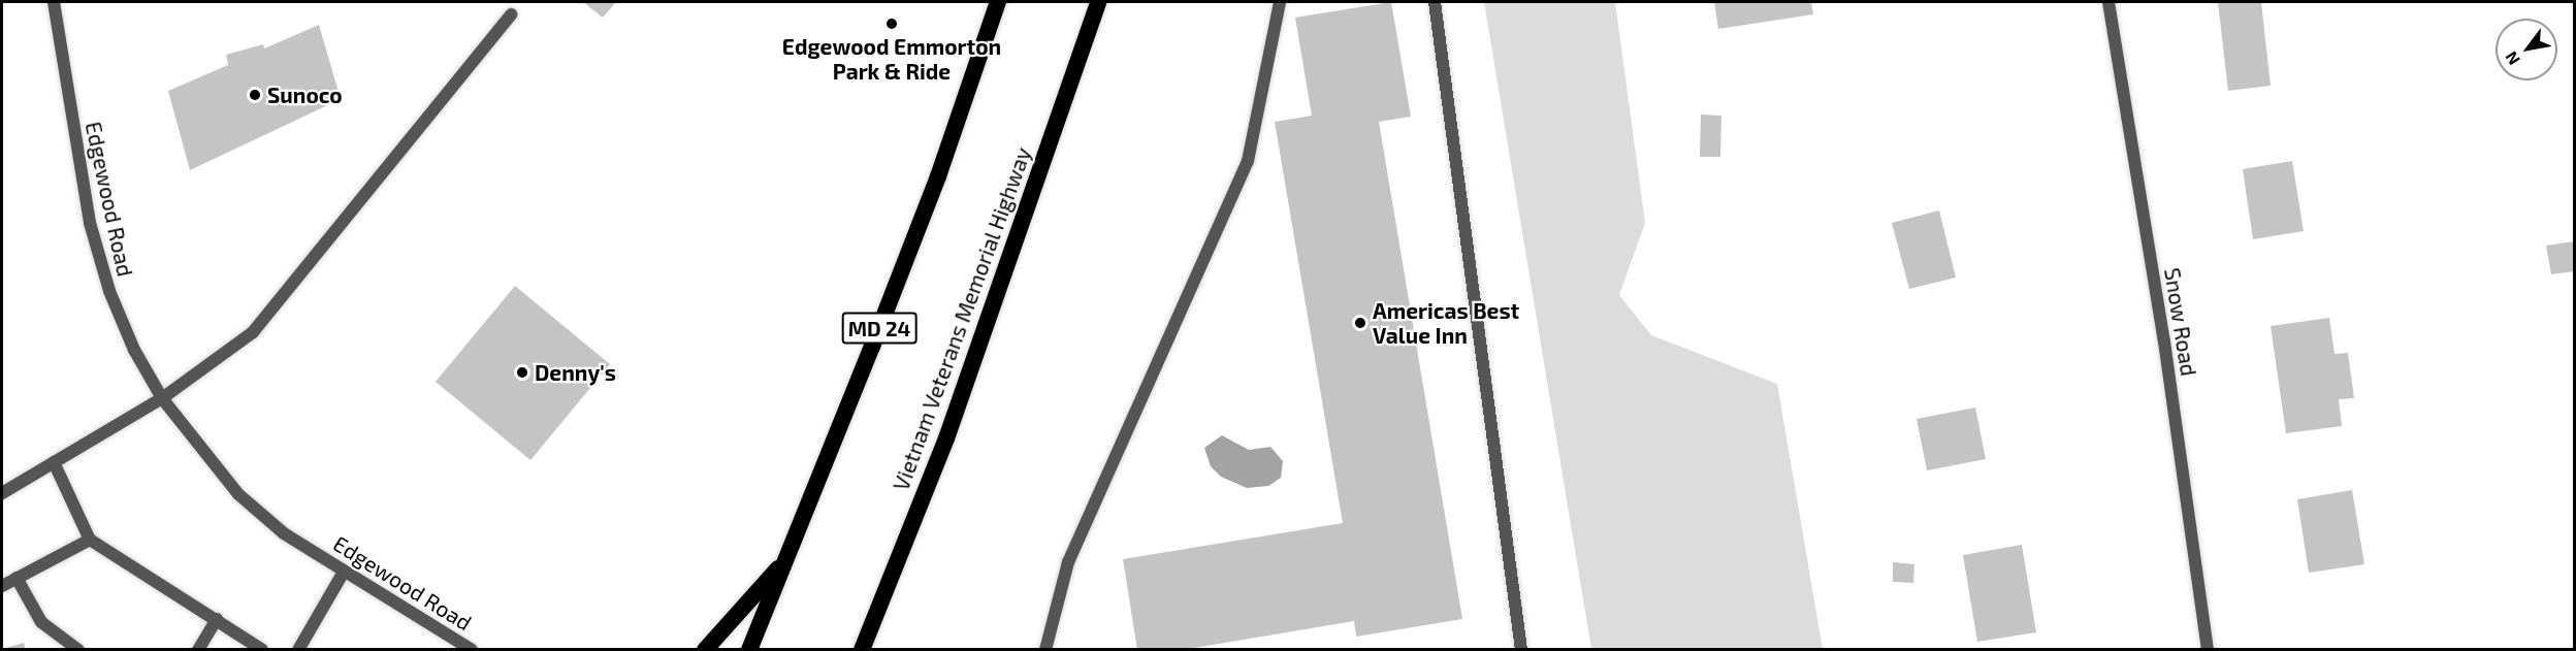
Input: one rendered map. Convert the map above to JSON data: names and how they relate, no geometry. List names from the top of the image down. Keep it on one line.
{"streets":{"highway":["Vietnam Veterans Memorial Highway","MD 24"],"street":["Edgewood Road","Snow Road"]},"places":["Edgewood Emmorton Park & Ride","Sunoco","Americas Best Value Inn","Denny's"],"north":"bottom left"}
